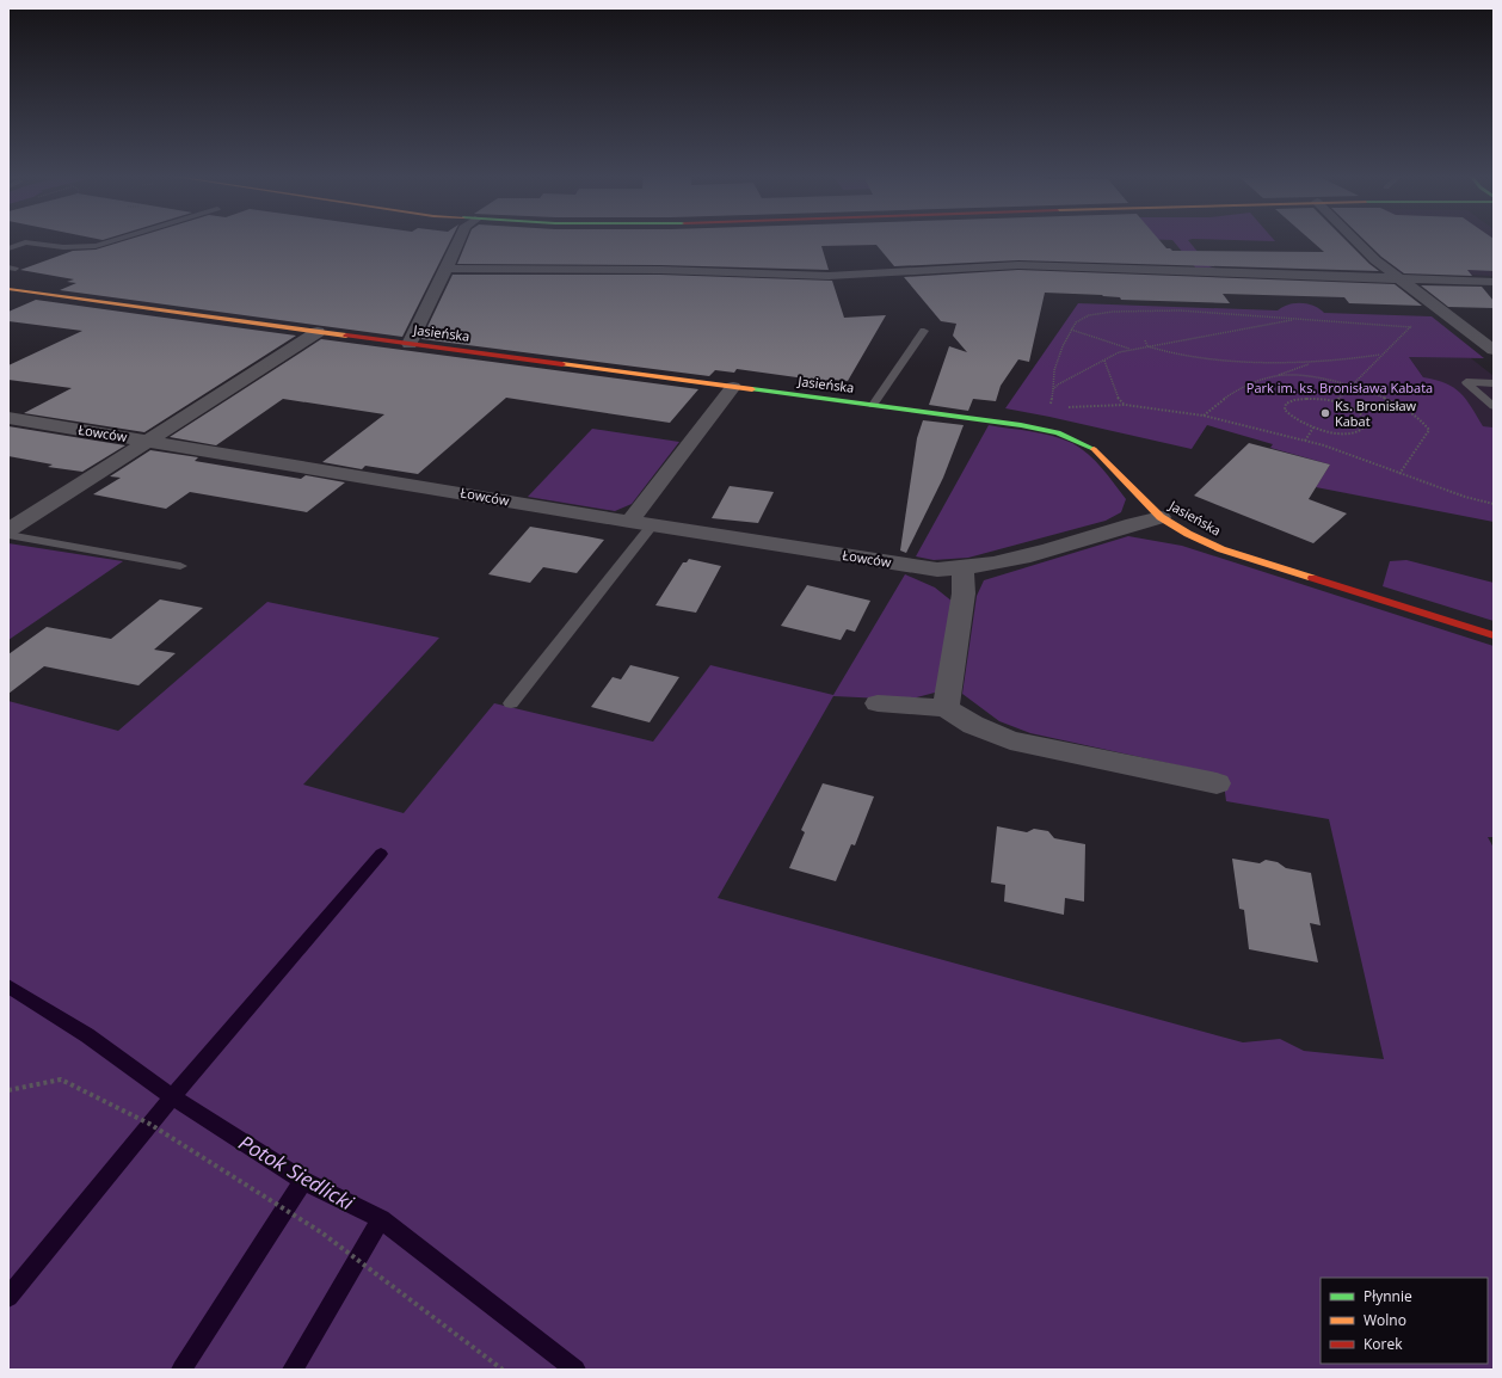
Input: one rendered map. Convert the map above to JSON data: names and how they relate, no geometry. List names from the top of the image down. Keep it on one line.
{"streets":{"street":["Jasieńska","Łowców"]},"crossings":[["Jasieńska","Łowców"]],"water":["Potok Siedlicki"],"parks":["Park im. ks. Bronisława Kabata"],"places":["Ks. Bronisław Kabat"],"legend":["Płynnie","Wolno","Korek"]}
